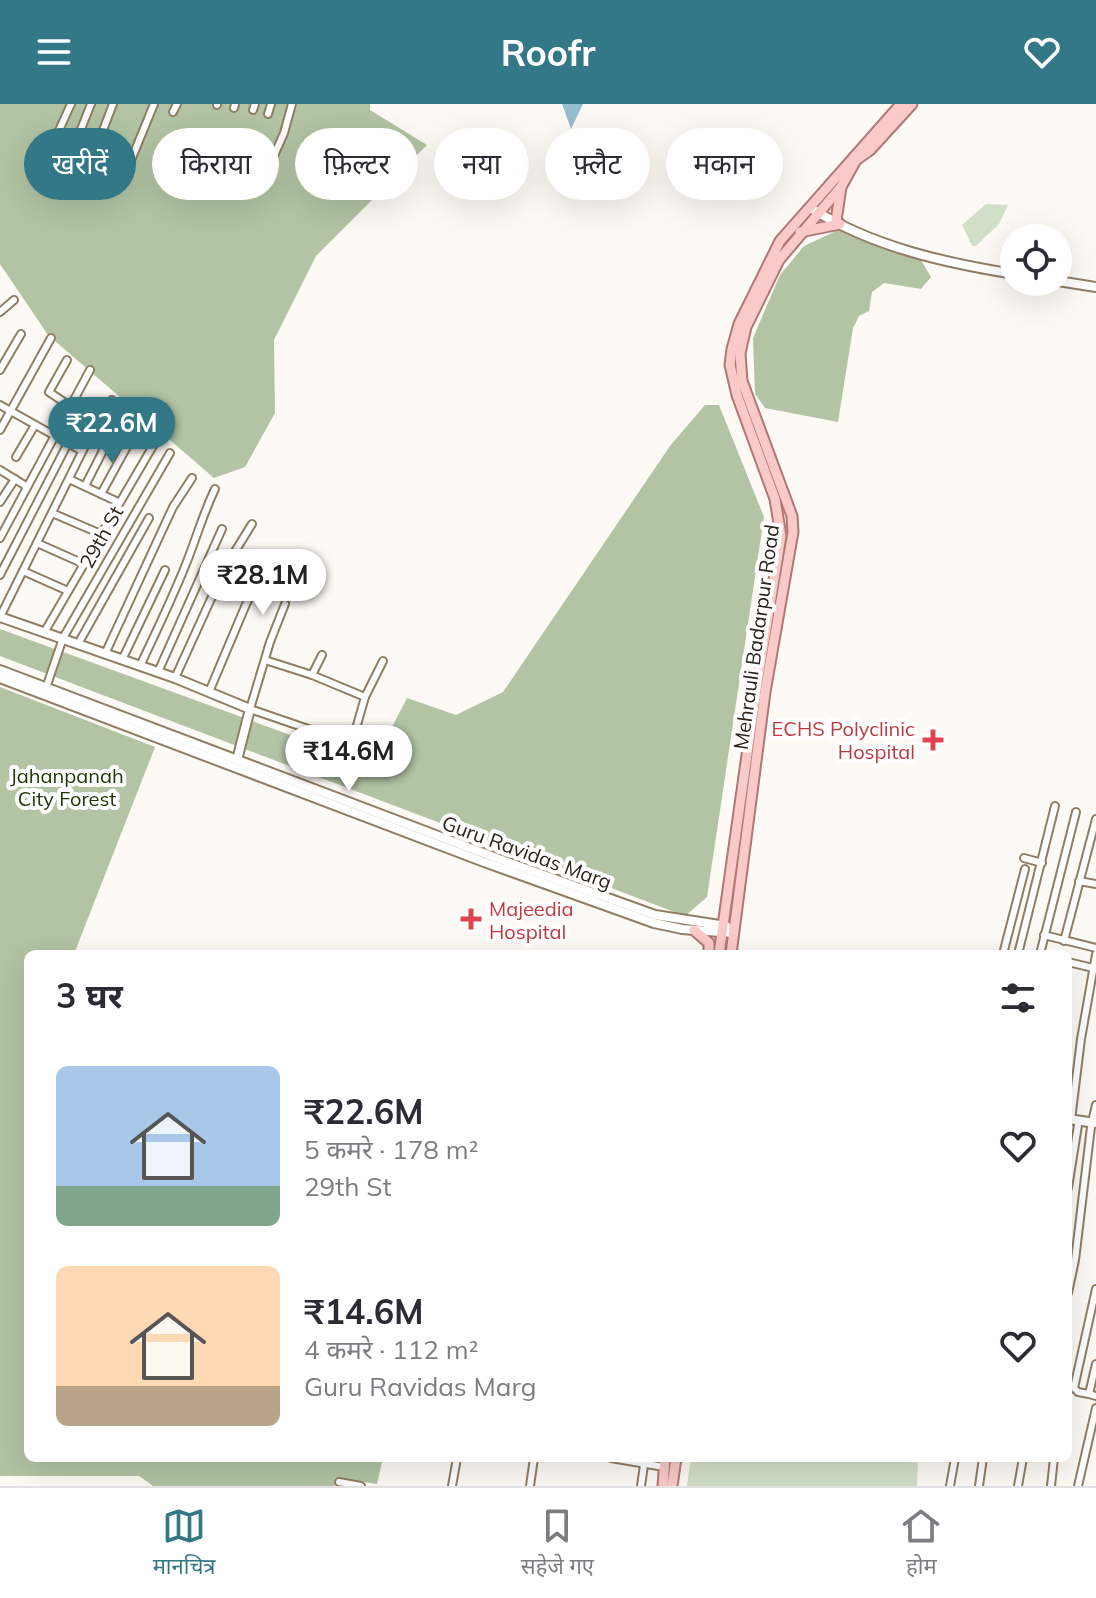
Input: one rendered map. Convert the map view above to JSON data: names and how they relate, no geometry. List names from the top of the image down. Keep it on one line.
{"streets":{"main road":["Mehrauli Badarpur Road","Guru Ravidas Marg"],"street":["29th St"]},"crossings":[["29th St","Guru Ravidas Marg"],["Mehrauli Badarpur Road","Guru Ravidas Marg"]],"parks":["Jahanpanah City Forest"],"places":{"health":["ECHS Polyclinic Hospital","Majeedia Hospital"]},"page":{"header":"Roofr","chip":["खरीदें","किराया","फ़िल्टर","नया","फ़्लैट","मकान"],"price":["₹22.6M","₹28.1M","₹14.6M"],"heading":"3 घर","list":[{"name":"₹22.6M","note":"5 कमरे · 178 m² · 29th St"},{"name":"₹14.6M","note":"4 कमरे · 112 m² · Guru Ravidas Marg"}],"tabs":["मानचित्र","सहेजे गए","होम"]}}
